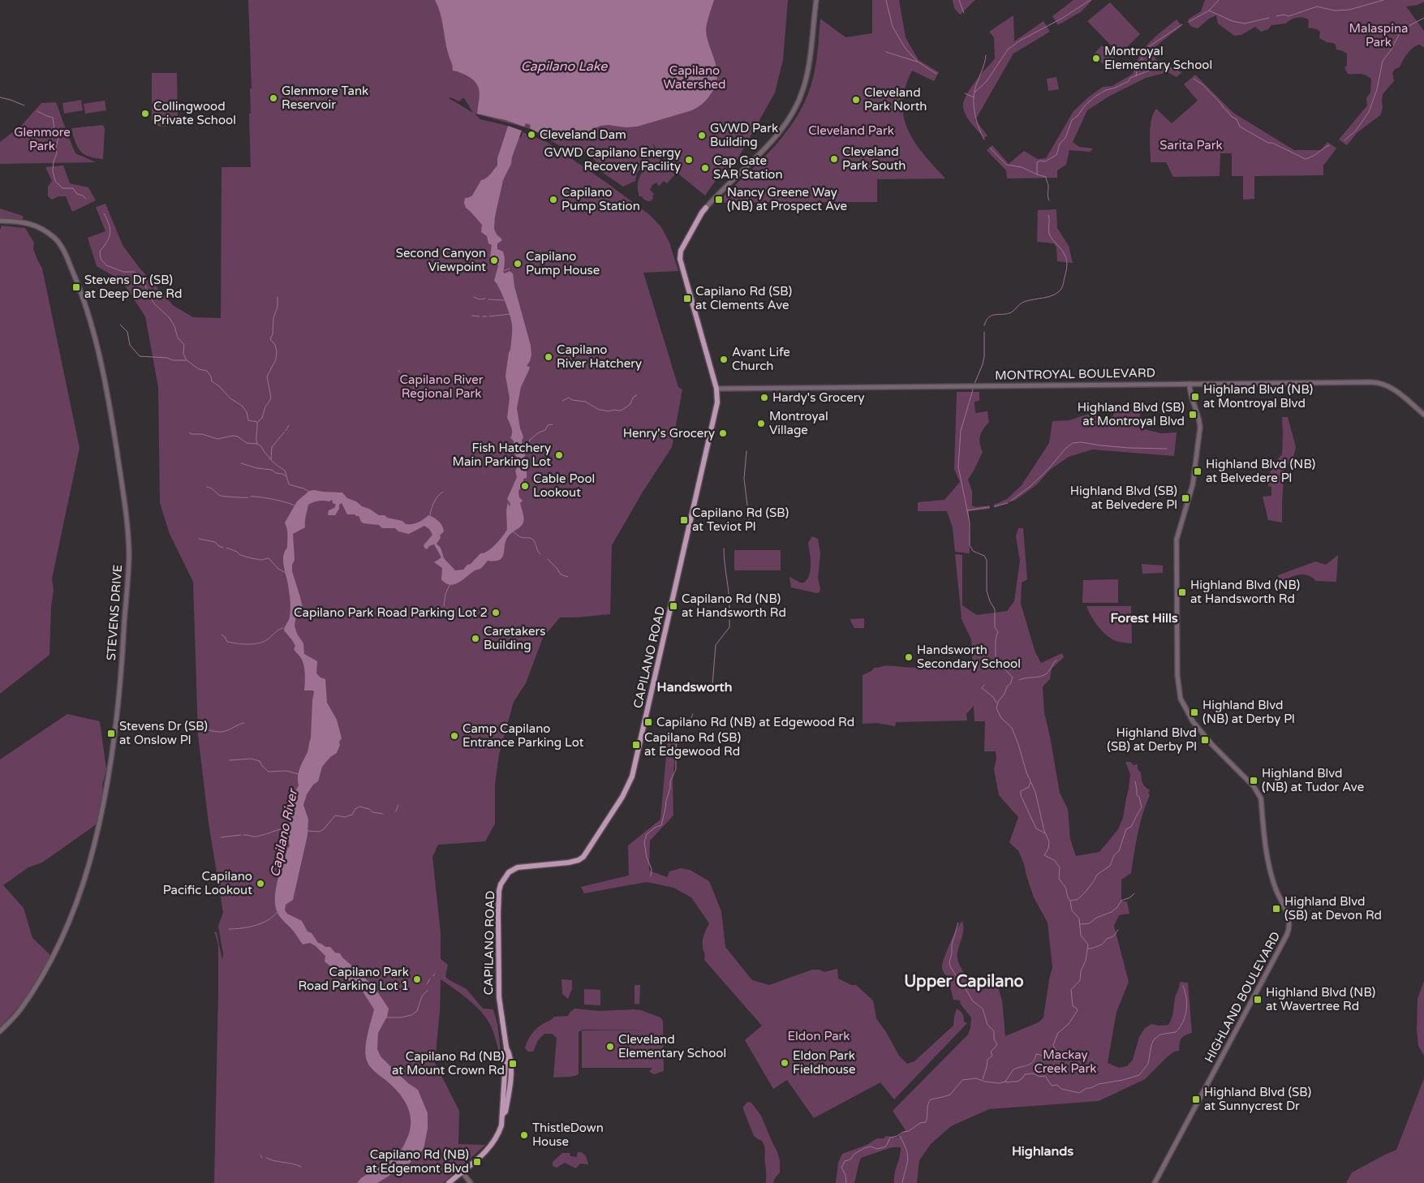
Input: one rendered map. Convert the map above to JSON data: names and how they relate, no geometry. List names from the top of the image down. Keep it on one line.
{"streets":{"main road":["CAPILANO ROAD"],"street":["MONTROYAL BOULEVARD","STEVENS DRIVE","HIGHLAND BOULEVARD"]},"crossings":[["MONTROYAL BOULEVARD","CAPILANO ROAD"],["MONTROYAL BOULEVARD","HIGHLAND BOULEVARD"]],"districts":["Forest Hills","Handsworth","Upper Capilano","Highlands"],"water":["Capilano Lake","Capilano River"],"parks":["Malaspina Park","Capilano Watershed","Cleveland Park","Glenmore Park","Sarita Park","Capilano River Regional Park","Eldon Park","Mackay Creek Park"],"places":{"other":["Montroyal Elementary School","Glenmore Tank Reservoir","Cleveland Park North","Collingwood Private School","Cleveland Dam","GVWD Park Building","Cleveland Park South","GVWD Capilano Energy Recovery Facility","Cap Gate SAR Station","Capilano Pump Station","Second Canyon Viewpoint","Capilano Pump House","Capilano River Hatchery","Avant Life Church","Hardy's Grocery","Montroyal Village","Henry's Grocery","Fish Hatchery Main Parking Lot","Cable Pool Lookout","Capilano Park Road Parking Lot 2","Caretakers Building","Handsworth Secondary School","Camp Capilano Entrance Parking Lot","Capilano Pacific Lookout","Capilano Park Road Parking Lot 1","Cleveland Elementary School","Eldon Park Fieldhouse","ThistleDown House"],"transit":["Nancy Greene Way (NB) at Prospect Ave","Stevens Dr (SB) at Deep Dene Rd","Capilano Rd (SB) at Clements Ave","Highland Blvd (NB) at Montroyal Blvd","Highland Blvd (SB) at Montroyal Blvd","Highland Blvd (NB) at Belvedere Pl","Highland Blvd (SB) at Belvedere Pl","Capilano Rd (SB) at Teviot Pl","Highland Blvd (NB) at Handsworth Rd","Capilano Rd (NB) at Handsworth Rd","Highland Blvd (NB) at Derby Pl","Capilano Rd (NB) at Edgewood Rd","Stevens Dr (SB) at Onslow Pl","Highland Blvd (SB) at Derby Pl","Capilano Rd (SB) at Edgewood Rd","Highland Blvd (NB) at Tudor Ave","Highland Blvd (SB) at Devon Rd","Highland Blvd (NB) at Wavertree Rd","Capilano Rd (NB) at Mount Crown Rd","Highland Blvd (SB) at Sunnycrest Dr","Capilano Rd (NB) at Edgemont Blvd"]}}
